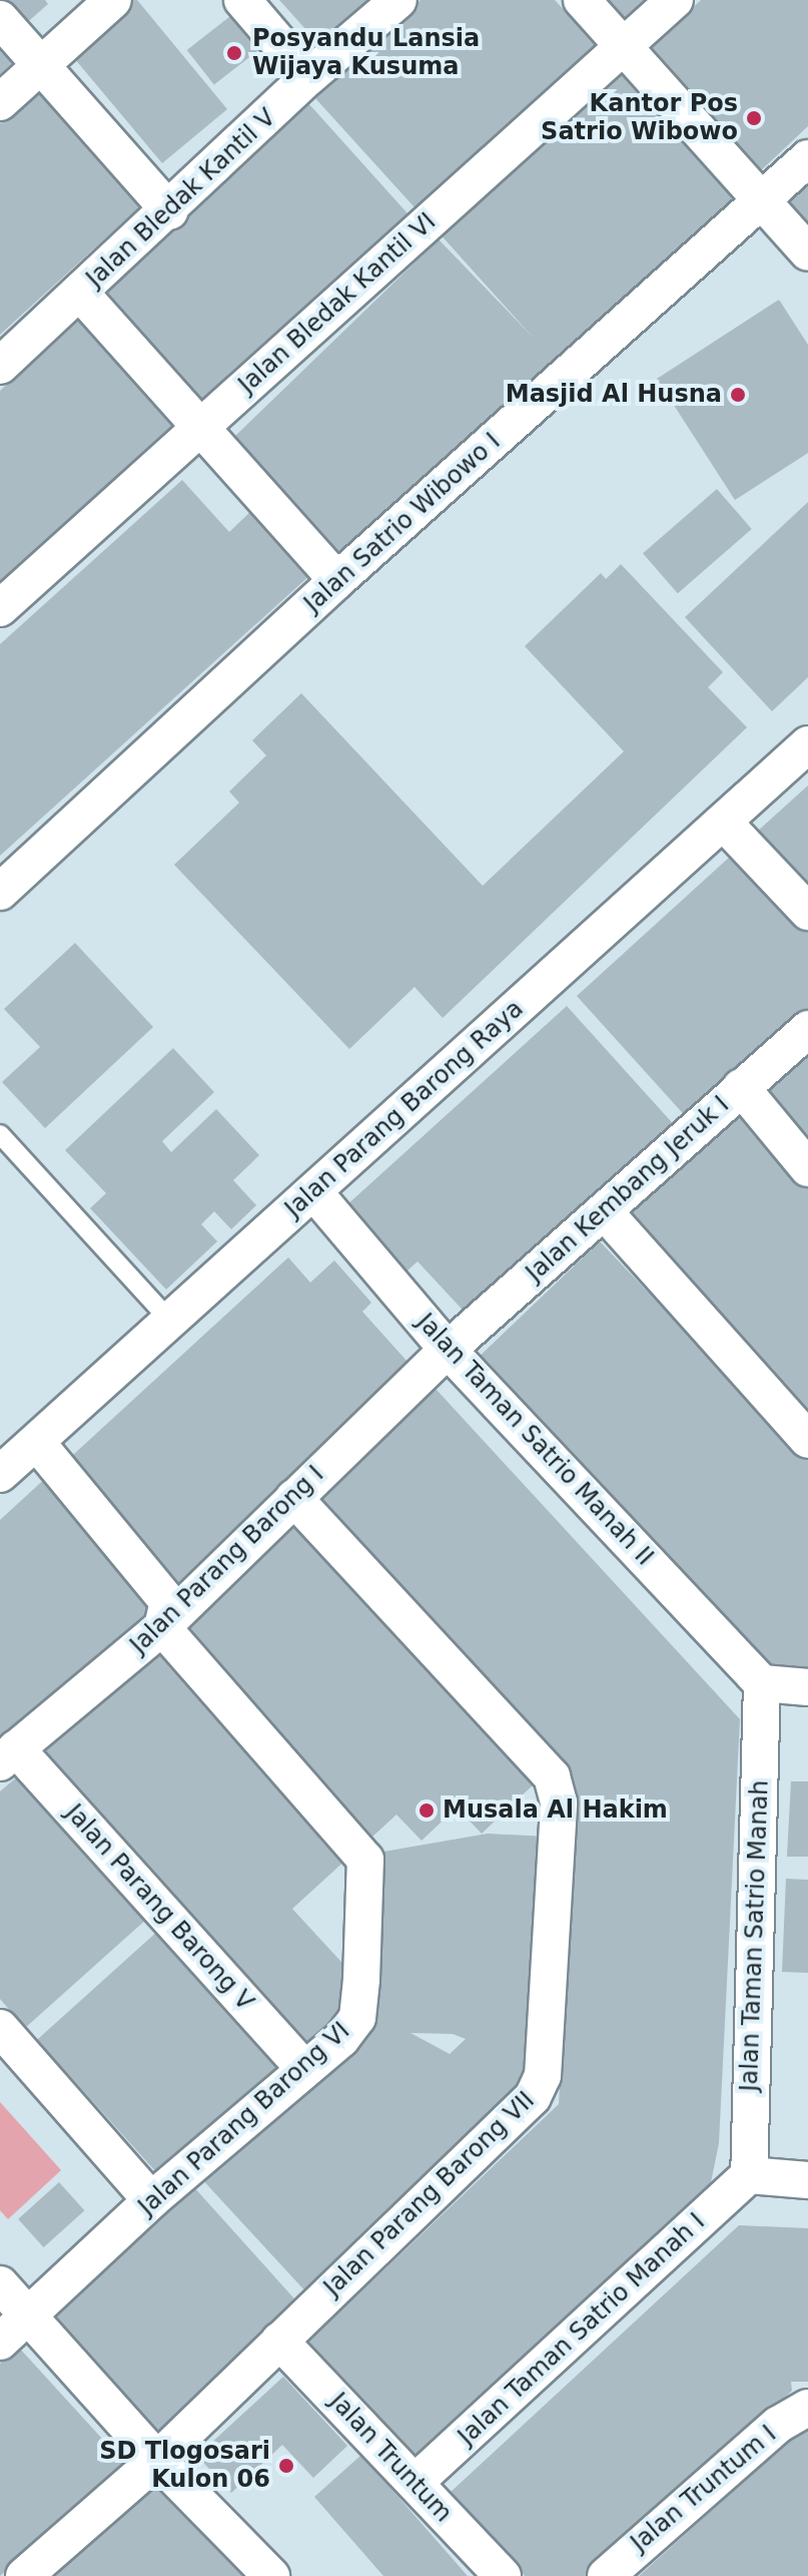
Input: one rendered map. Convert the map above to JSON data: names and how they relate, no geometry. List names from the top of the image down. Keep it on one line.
{"streets":{"street":["Jalan Bledak Kantil V","Jalan Bledak Kantil VI","Jalan Satrio Wibowo I","Jalan Parang Barong Raya","Jalan Kembang Jeruk I","Jalan Taman Satrio Manah II","Jalan Parang Barong I","Jalan Parang Barong V","Jalan Taman Satrio Manah","Jalan Parang Barong VI","Jalan Parang Barong VII","Jalan Taman Satrio Manah I","Jalan Truntum","Jalan Truntum I"]},"crossings":[["Jalan Parang Barong Raya","Jalan Taman Satrio Manah II"],["Jalan Kembang Jeruk I","Jalan Taman Satrio Manah II"],["Jalan Kembang Jeruk I","Jalan Parang Barong I"],["Jalan Taman Satrio Manah II","Jalan Parang Barong I"],["Jalan Taman Satrio Manah II","Jalan Taman Satrio Manah"],["Jalan Parang Barong I","Jalan Parang Barong V"],["Jalan Parang Barong I","Jalan Parang Barong VI"],["Jalan Parang Barong I","Jalan Parang Barong VII"],["Jalan Parang Barong V","Jalan Parang Barong VI"],["Jalan Taman Satrio Manah","Jalan Taman Satrio Manah I"],["Jalan Parang Barong VII","Jalan Truntum"],["Jalan Taman Satrio Manah I","Jalan Truntum"]],"places":["Posyandu Lansia Wijaya Kusuma","Kantor Pos Satrio Wibowo","Masjid Al Husna","Musala Al Hakim","SD Tlogosari Kulon 06"]}
